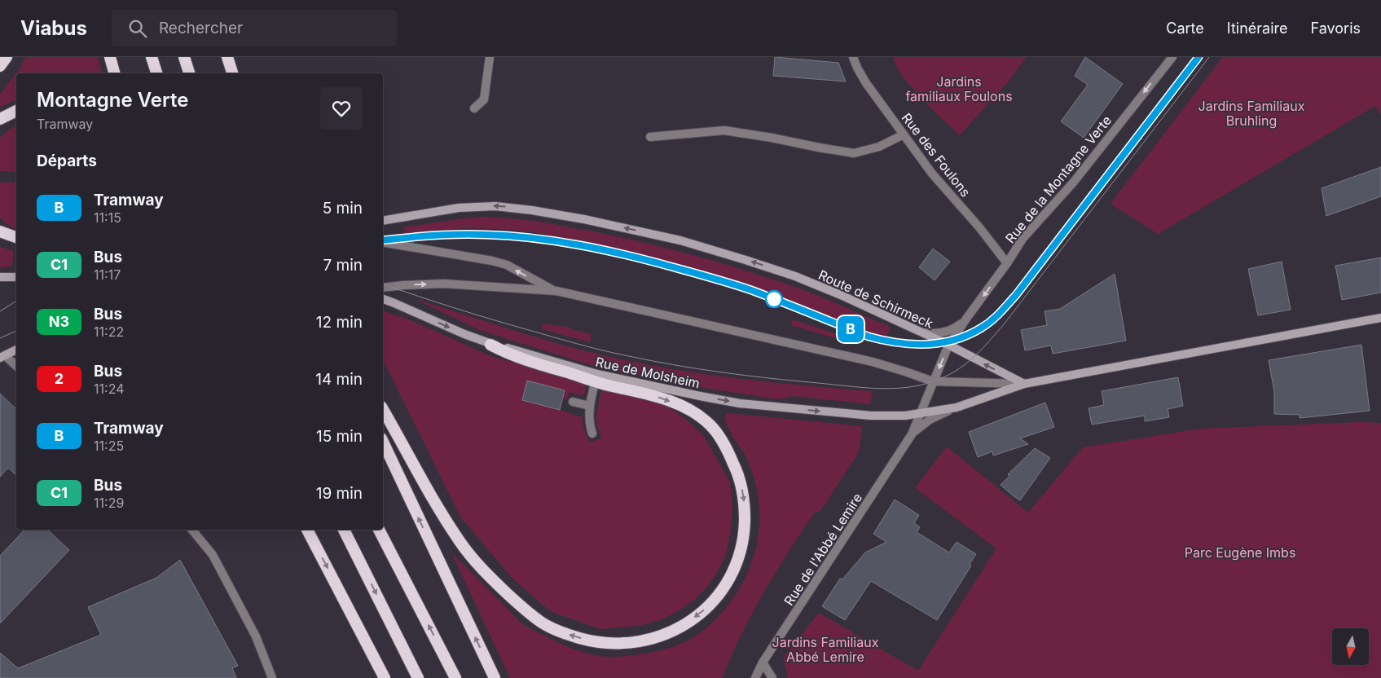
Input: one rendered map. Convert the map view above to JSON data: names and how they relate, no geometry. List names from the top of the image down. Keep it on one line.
{"streets":{"main road":["Route de Schirmeck","Rue de Molsheim"],"street":["Rue des Foulons","Rue de la Montagne Verte","Rue de l'Abbé Lemire"]},"crossings":[["Rue des Foulons","Rue de la Montagne Verte"],["Rue de la Montagne Verte","Route de Schirmeck"],["Rue de la Montagne Verte","Rue de Molsheim"],["Rue de la Montagne Verte","Rue de l'Abbé Lemire"],["Rue de Molsheim","Rue de l'Abbé Lemire"]],"one_way":["Rue de la Montagne Verte","Route de Schirmeck","Rue de Molsheim"],"parks":["Jardins familiaux Foulons","Jardins Familiaux Bruhling","Parc Eugène Imbs","Jardins Familiaux Abbé Lemire"],"lines":["tram line B"],"north":"bottom","page":{"header":"Viabus","search":"Rechercher","nav":["Carte","Itinéraire","Favoris"],"on_map":"B","heading":[["Montagne Verte","Tramway"],"Départs"],"list":[{"mark":"B","name":"Tramway","note":"11:15","value":"5 min"},{"mark":"C1","name":"Bus","note":"11:17","value":"7 min"},{"mark":"N3","name":"Bus","note":"11:22","value":"12 min"},{"mark":"2","name":"Bus","note":"11:24","value":"14 min"},{"mark":"B","name":"Tramway","note":"11:25","value":"15 min"},{"mark":"C1","name":"Bus","note":"11:29","value":"19 min"}]}}
